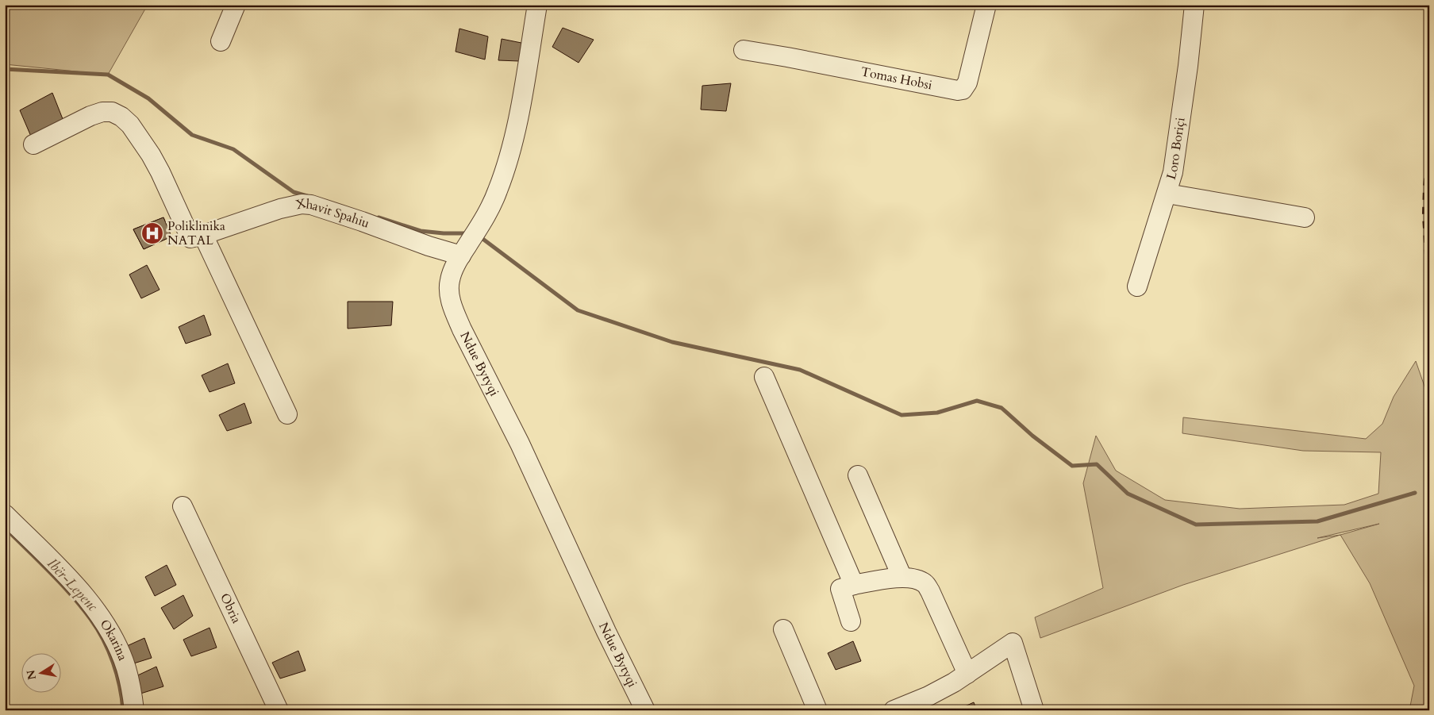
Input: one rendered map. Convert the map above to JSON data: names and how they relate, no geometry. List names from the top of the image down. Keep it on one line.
{"streets":{"street":["Tomas Hobsi","Loro Boriçi","Xhavit Spahiu","Ndue Bytyqi","Obria","Okarina"]},"crossings":[["Xhavit Spahiu","Ndue Bytyqi"]],"water":["Ibër-Lepenc"],"places":{"hospital":["Poliklinika NATAL"]},"north":"left"}
